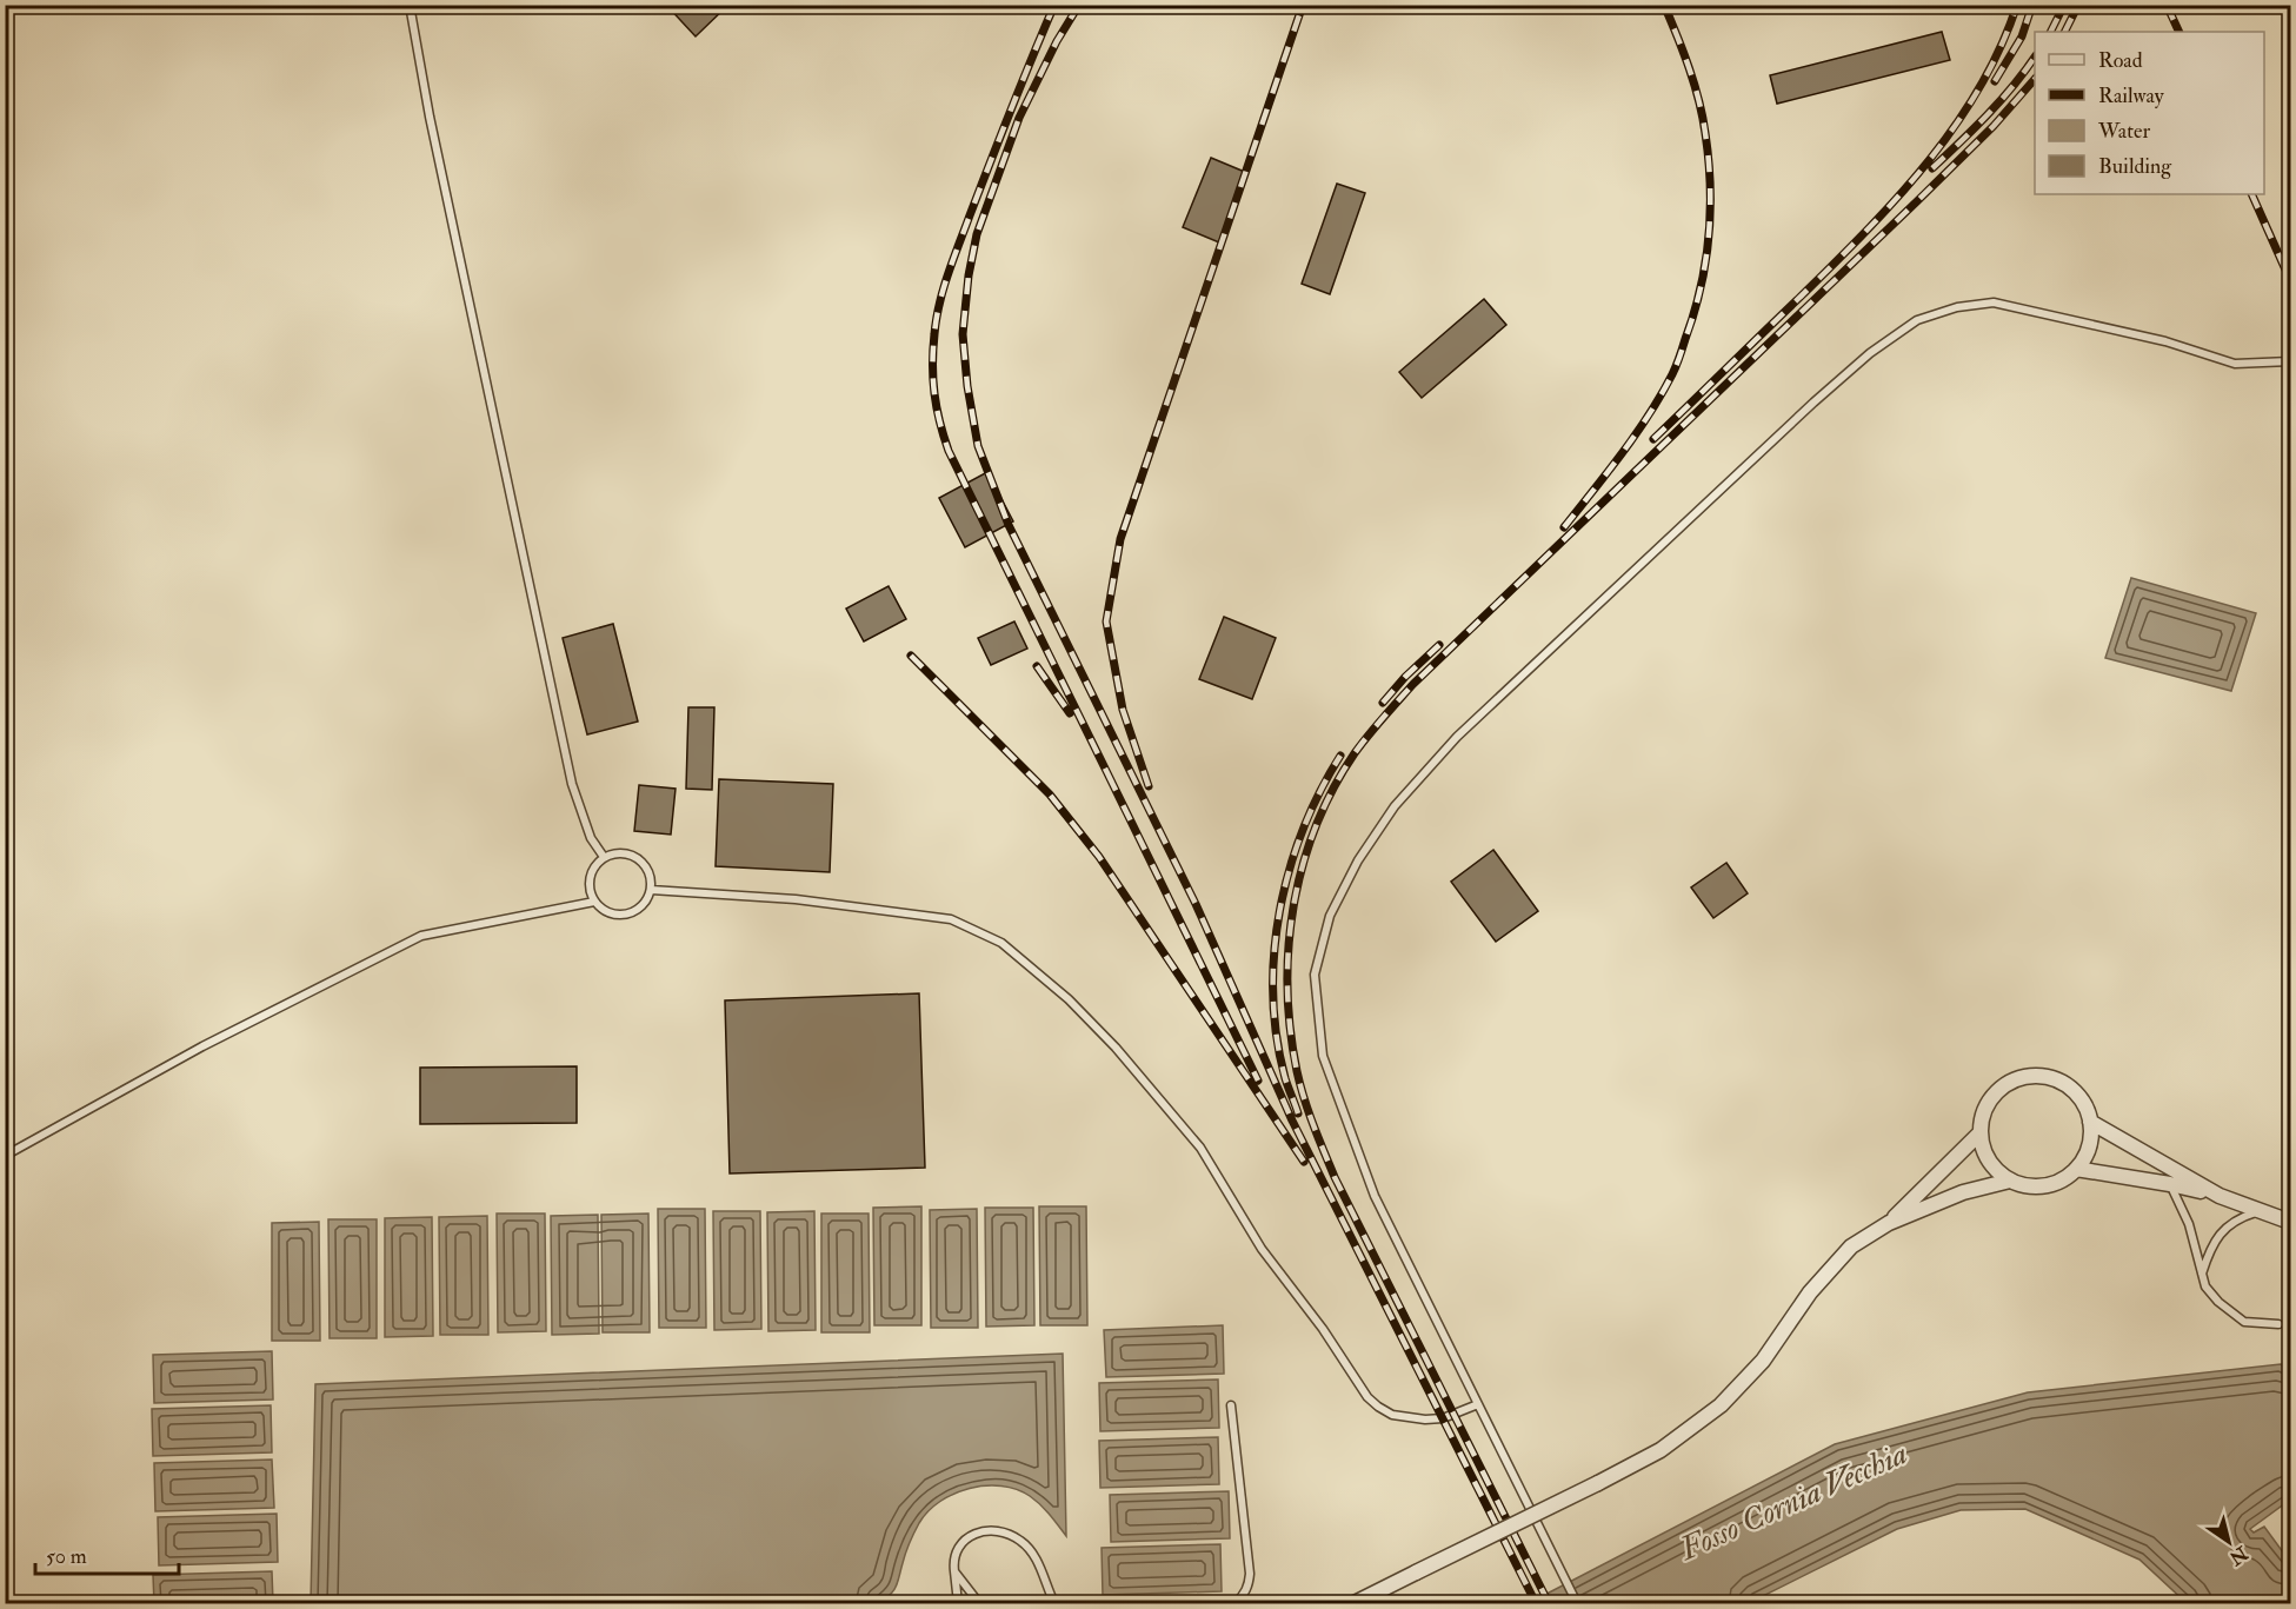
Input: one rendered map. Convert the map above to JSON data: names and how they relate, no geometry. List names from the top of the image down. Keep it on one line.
{"water":["Fosso Cornia Vecchia"],"legend":["Road","Railway","Water","Building"],"scale_bar":"50 m","north":"bottom right"}
